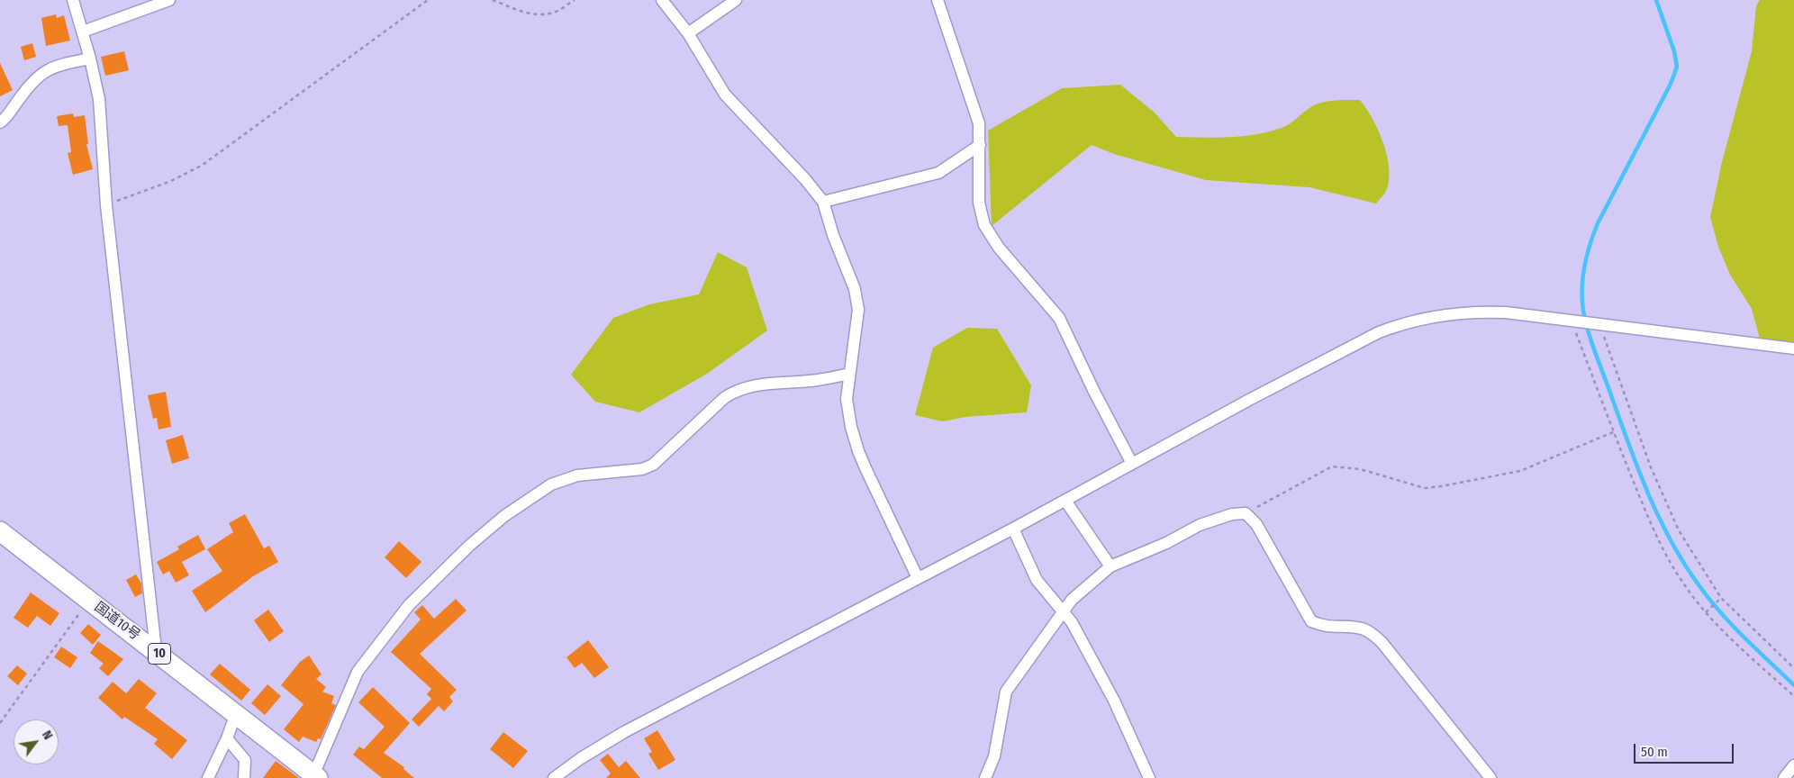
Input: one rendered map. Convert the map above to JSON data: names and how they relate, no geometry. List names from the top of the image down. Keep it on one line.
{"streets":{"highway":["国道10号","10"]},"scale_bar":"50 m","north":"top right"}
